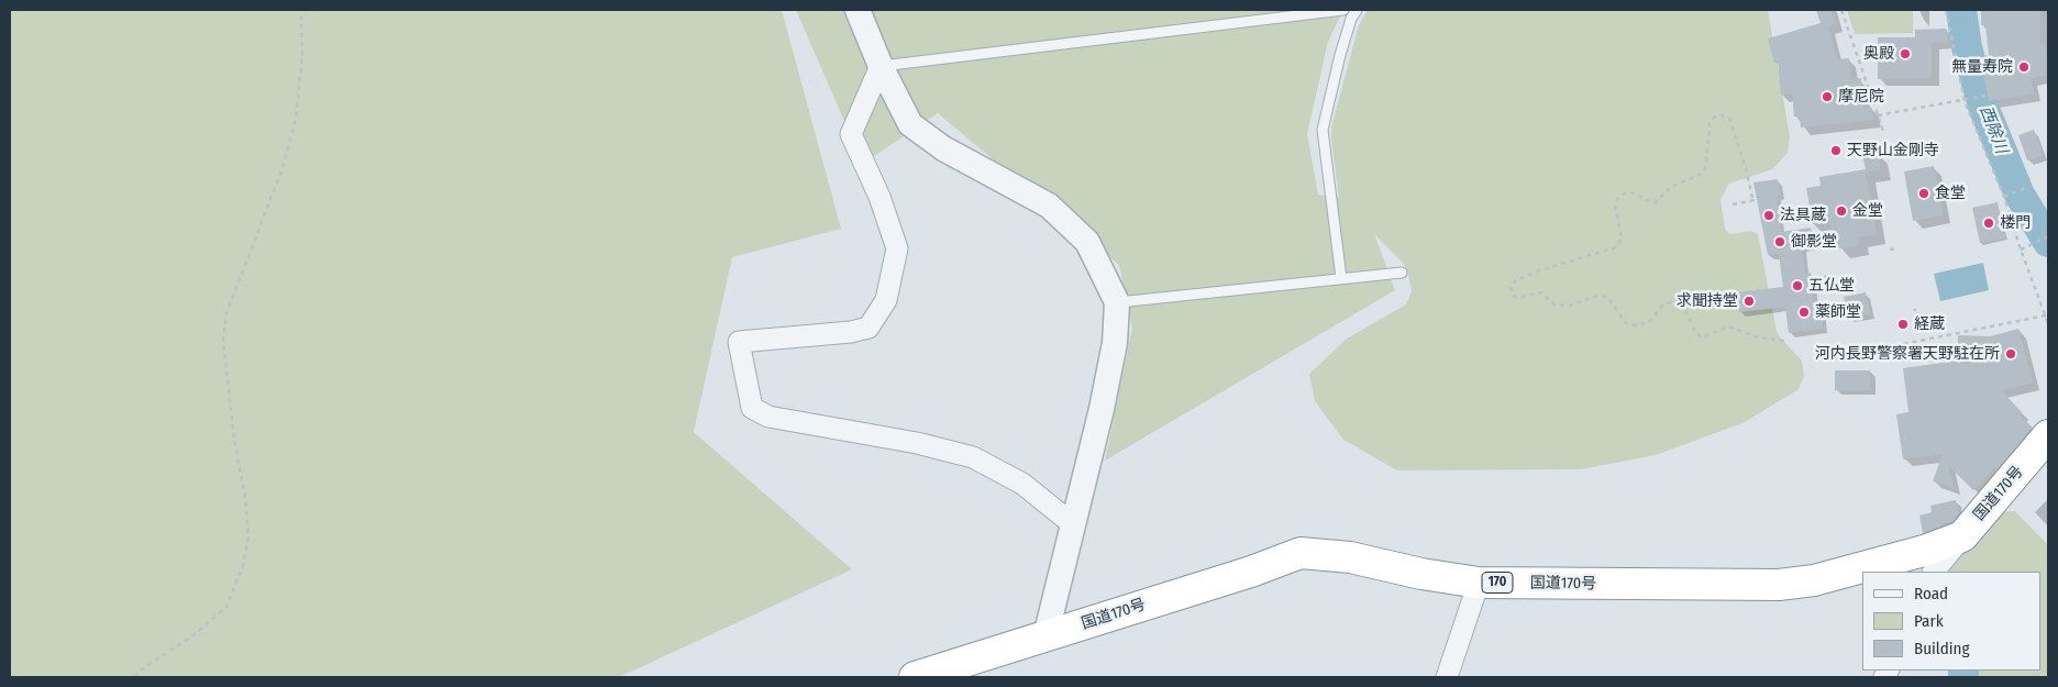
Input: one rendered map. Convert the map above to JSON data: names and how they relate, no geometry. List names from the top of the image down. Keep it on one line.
{"streets":{"highway":["国道170号","170"]},"water":["西除川"],"places":["奥殿","無量寿院","摩尼院","天野山金剛寺","食堂","金堂","法具蔵","楼門","御影堂","五仏堂","求聞持堂","薬師堂","経蔵","河内長野警察署天野駐在所"],"legend":["Road","Park","Building"]}
